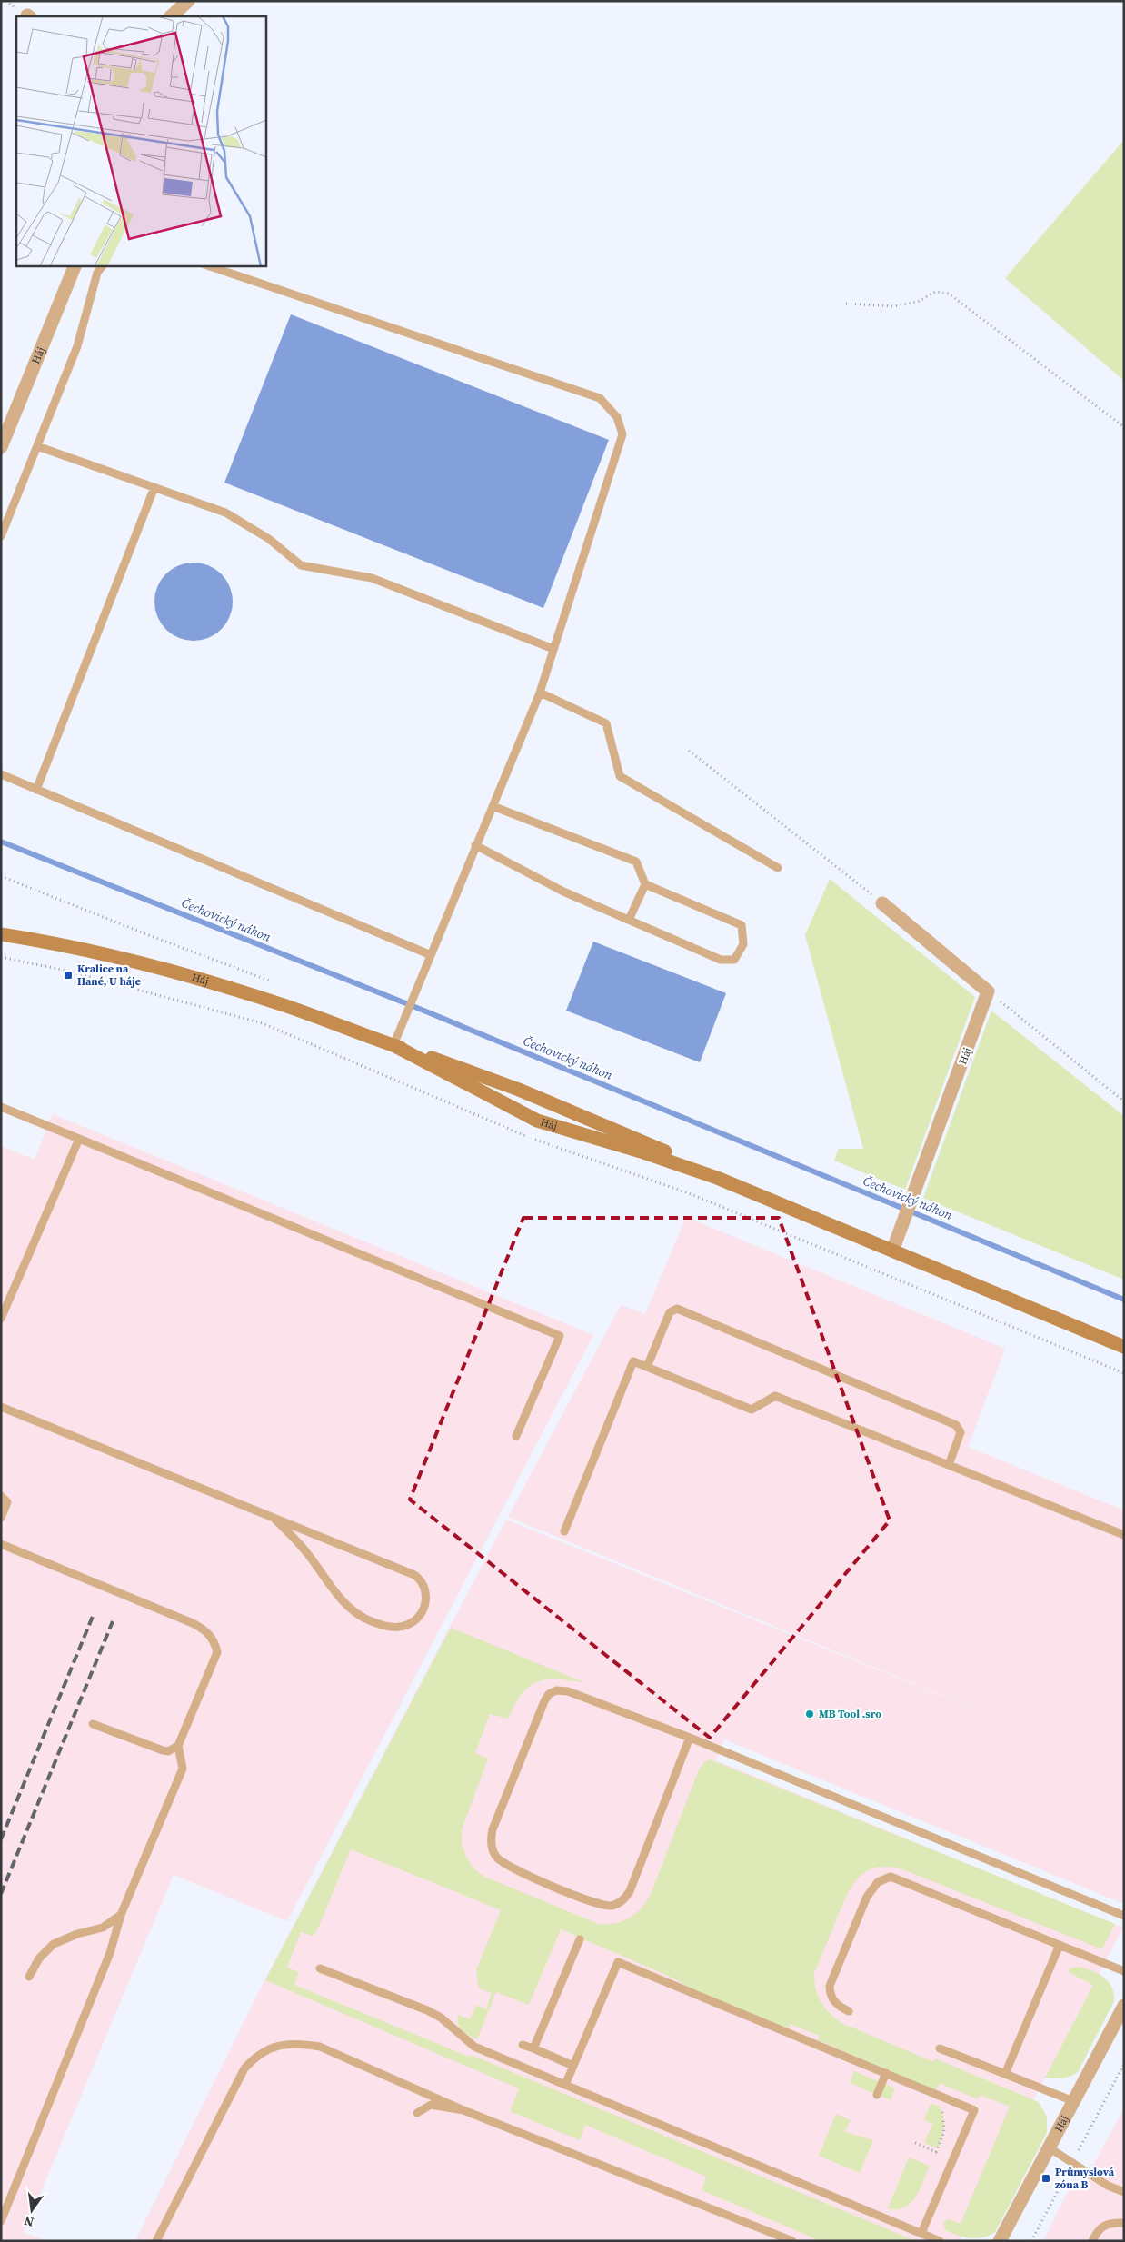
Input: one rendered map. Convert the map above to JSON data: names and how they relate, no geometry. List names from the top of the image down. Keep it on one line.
{"streets":{"main road":["Háj"]},"water":["Čechovický náhon"],"places":{"transit":["Kralice na Hané, U háje","Průmyslová zóna B"],"other":["MB Tool .sro"]},"north":"bottom"}
